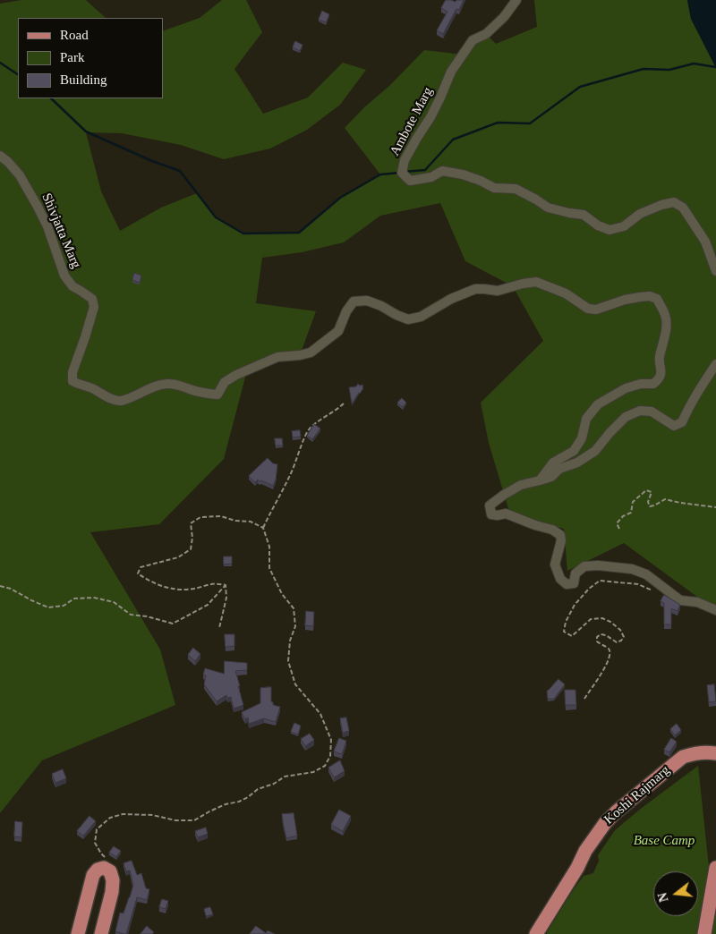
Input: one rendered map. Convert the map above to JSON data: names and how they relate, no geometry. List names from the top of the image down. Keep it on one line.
{"streets":{"main road":["Koshi Rajmarg"],"street":["Ambote Marg","Shivjatta Marg"]},"parks":["Base Camp"],"legend":["Road","Park","Building"],"north":"left"}
